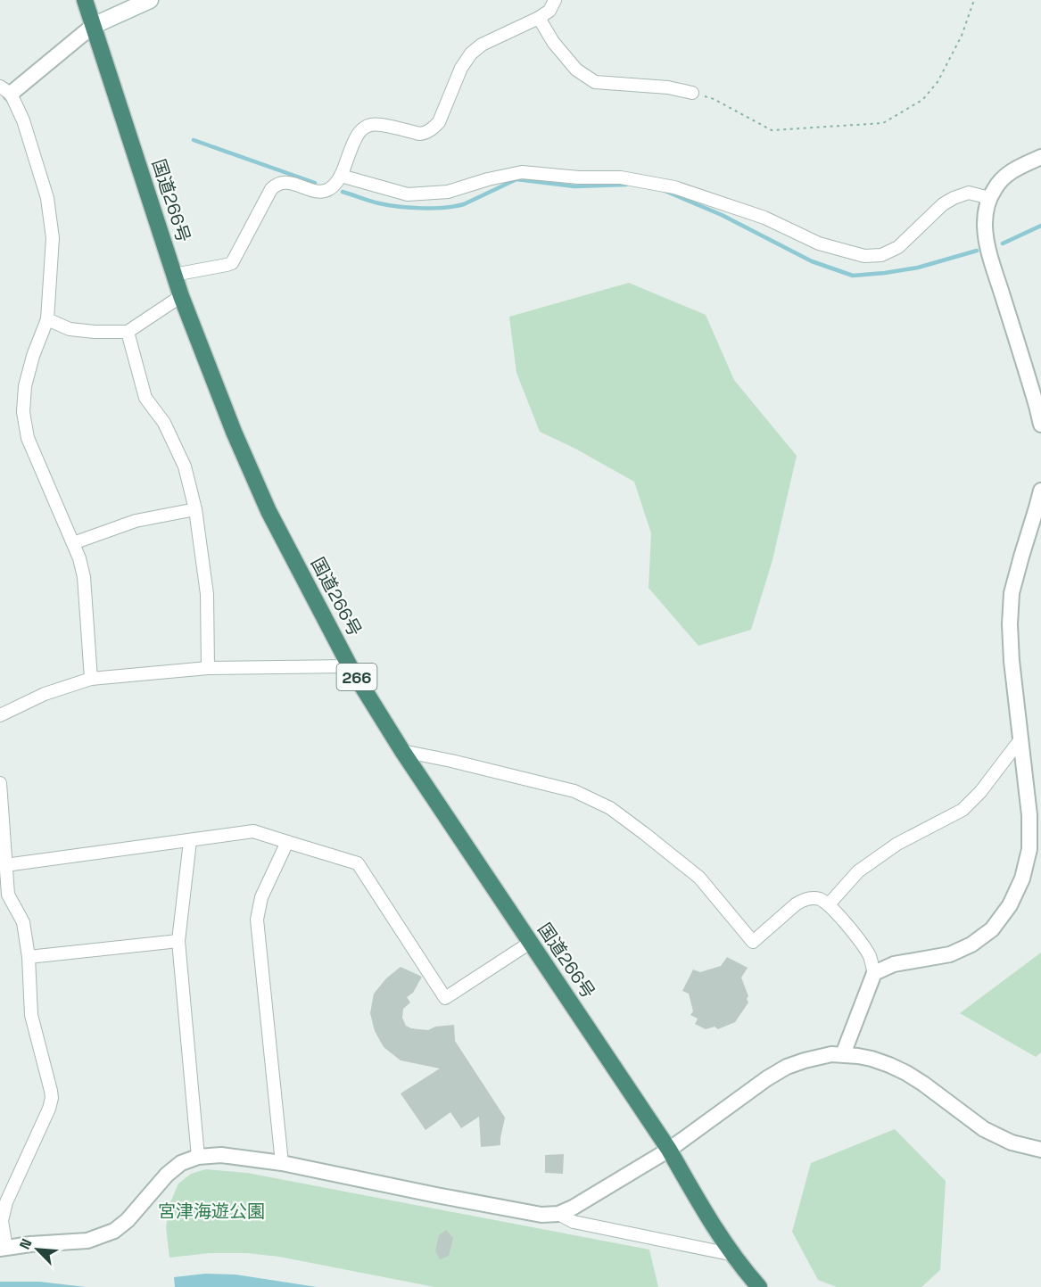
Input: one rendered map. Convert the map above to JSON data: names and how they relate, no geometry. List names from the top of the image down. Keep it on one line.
{"streets":{"highway":["国道266号","266"]},"parks":["宮津海遊公園"],"north":"top left"}
